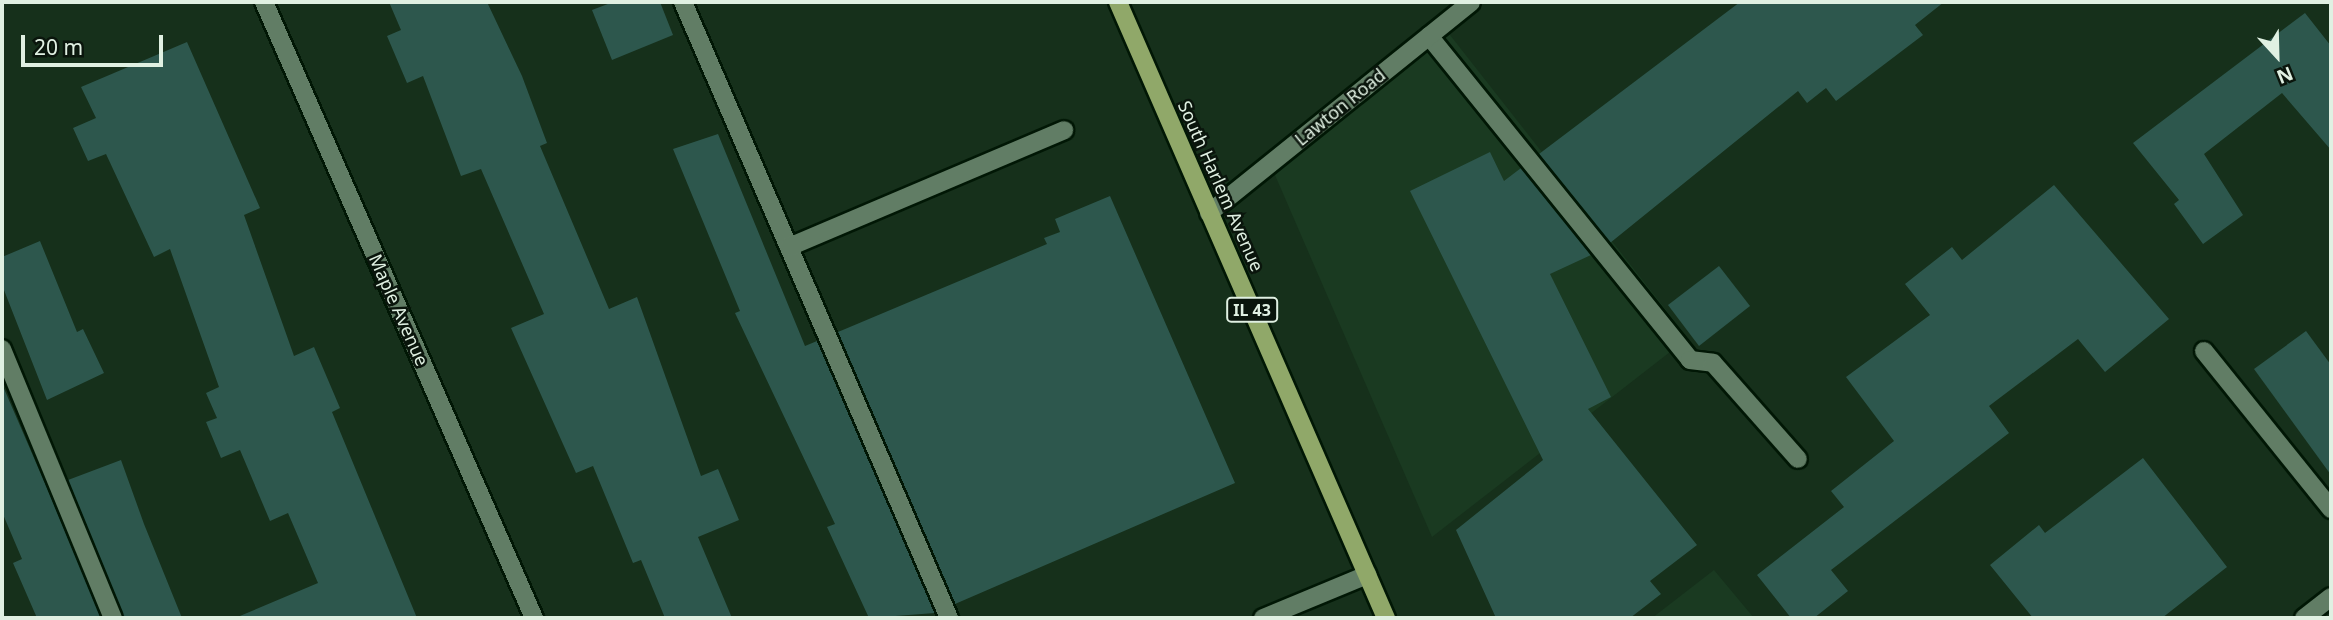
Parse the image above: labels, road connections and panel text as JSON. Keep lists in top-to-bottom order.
{
  "streets": {
    "main road": ["South Harlem Avenue", "IL 43"],
    "street": ["Lawton Road", "Maple Avenue"]
  },
  "crossings": [
    ["Lawton Road", "South Harlem Avenue"]
  ],
  "scale_bar": "20 m",
  "north": "bottom"
}
